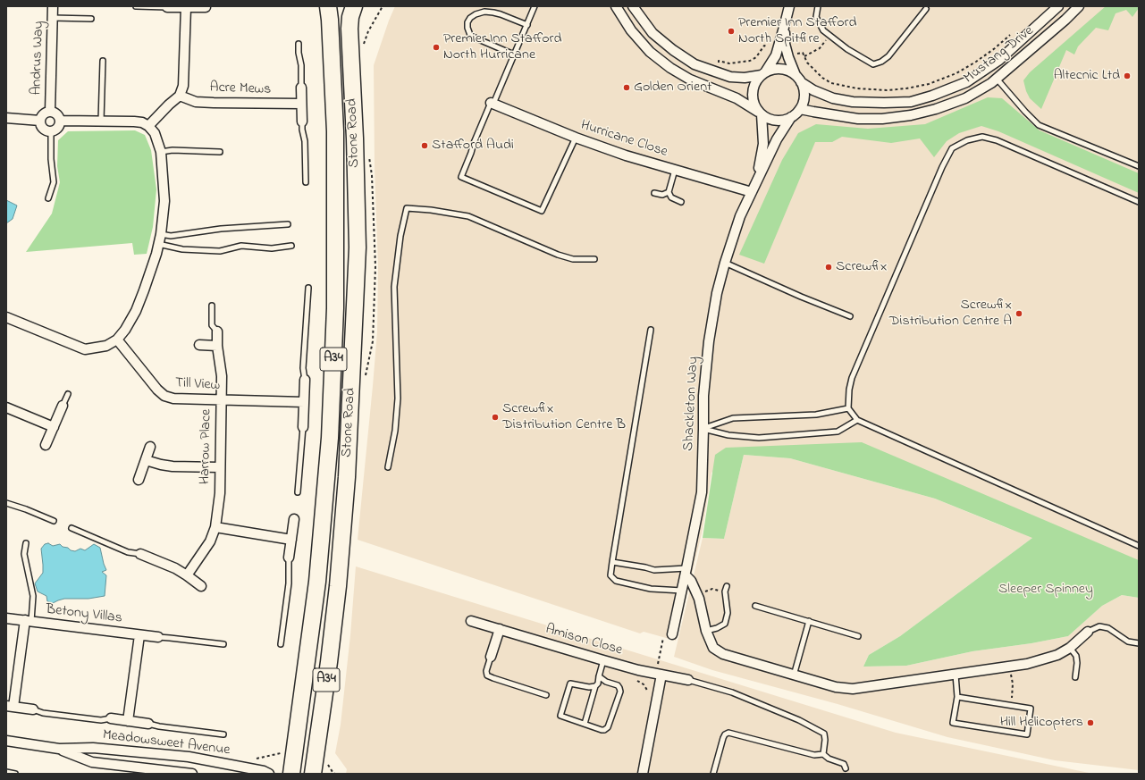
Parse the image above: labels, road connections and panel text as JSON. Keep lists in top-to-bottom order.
{
  "streets": {
    "highway": ["Stone Road", "A34"],
    "street": [
      "Mustang Drive",
      "Andrus Way",
      "Acre Mews",
      "Hurricane Close",
      "Till View",
      "Shackleton Way",
      "Harrow Place",
      "Betony Villas",
      "Amison Close",
      "Meadowsweet Avenue"
    ]
  },
  "crossings": [
    ["Mustang Drive", "Shackleton Way"],
    ["Hurricane Close", "Shackleton Way"],
    ["Till View", "Harrow Place"]
  ],
  "parks": ["Sleeper Spinney"],
  "places": [
    "Premier Inn Stafford North Spitfire",
    "Premier Inn Stafford North Hurricane",
    "Altecnic Ltd",
    "Golden Orient",
    "Stafford Audi",
    "Screwfix",
    "Screwfix Distribution Centre A",
    "Screwfix Distribution Centre B",
    "Hill Helicopters"
  ]
}
